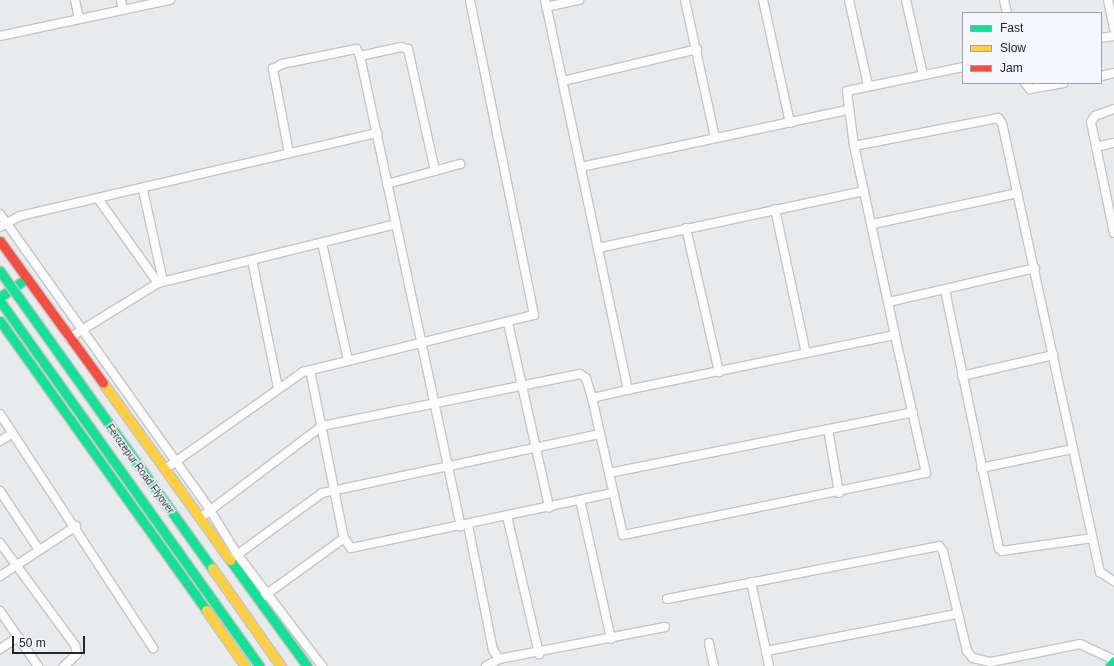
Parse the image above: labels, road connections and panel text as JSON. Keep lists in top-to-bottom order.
{
  "streets": {
    "main road": ["Ferozepur Road Flyover"]
  },
  "legend": ["Fast", "Slow", "Jam"],
  "scale_bar": "50 m"
}
